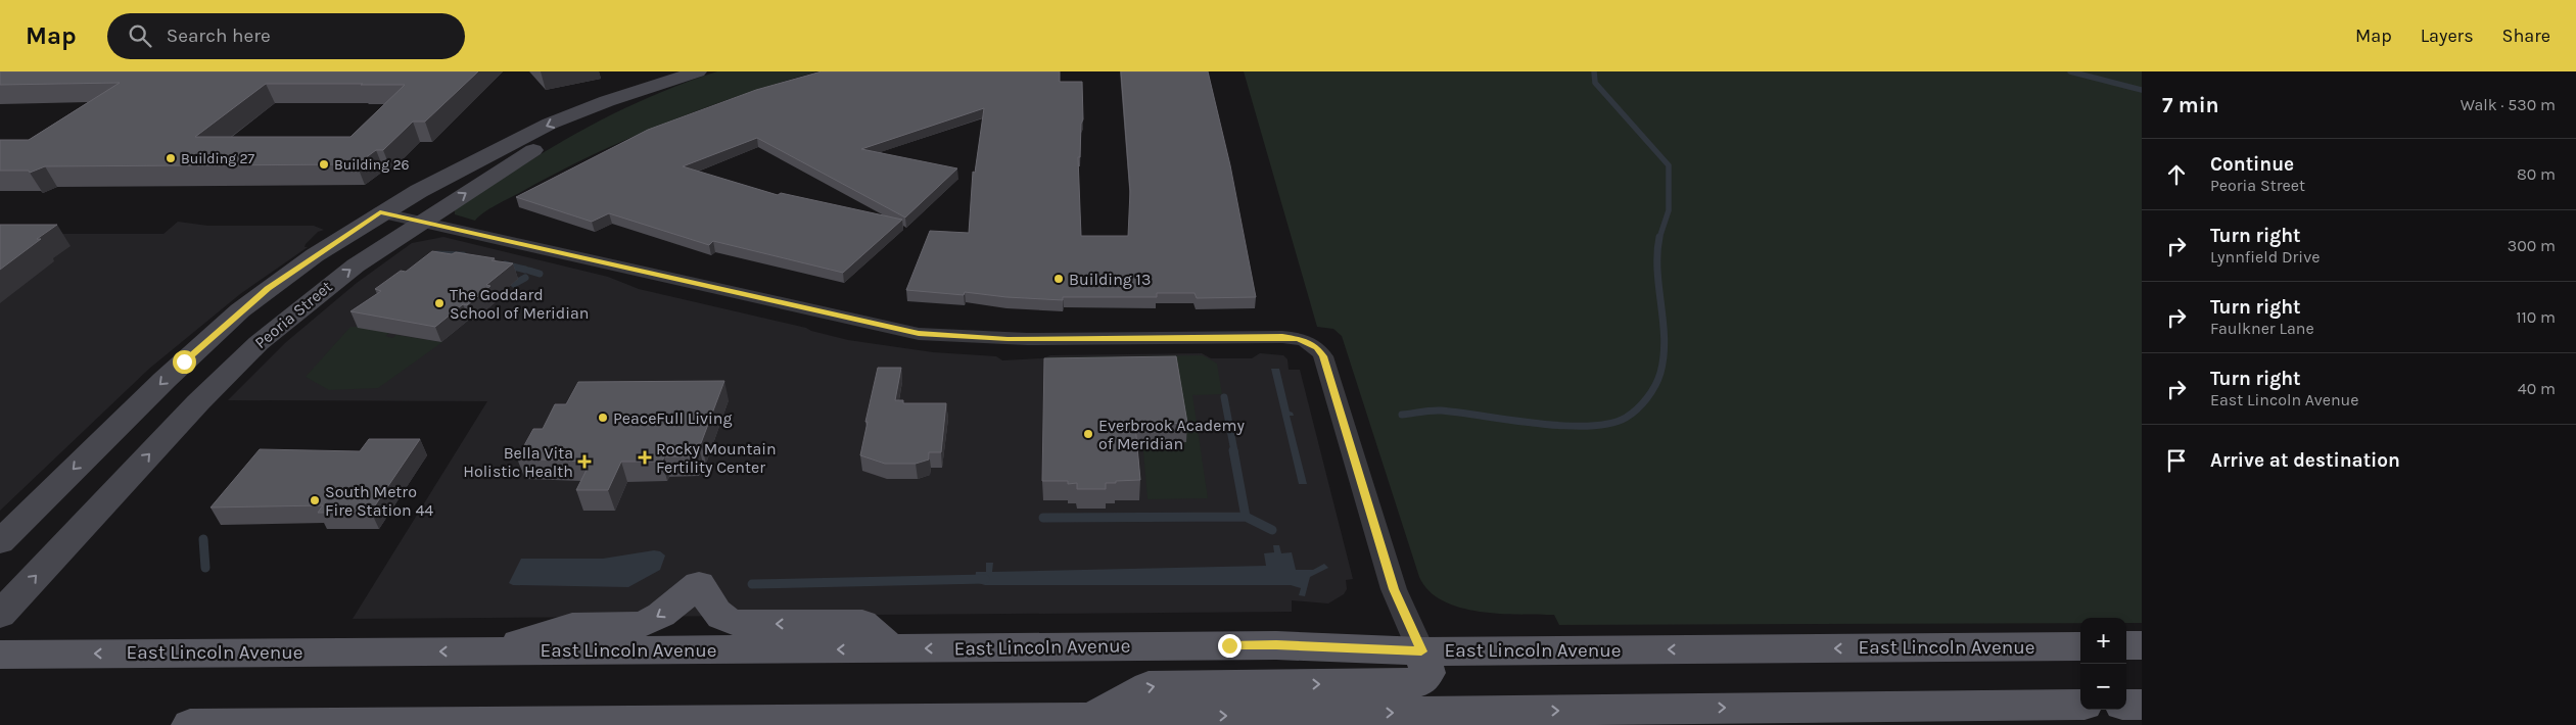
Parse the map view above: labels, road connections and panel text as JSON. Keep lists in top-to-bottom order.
{
  "streets": {
    "main road": ["Peoria Street", "East Lincoln Avenue"]
  },
  "places": {
    "other": [
      "Building 27",
      "Building 26",
      "Building 13",
      "The Goddard School of Meridian",
      "PeaceFull Living",
      "Everbrook Academy of Meridian",
      "South Metro Fire Station 44"
    ],
    "health": ["Rocky Mountain Fertility Center", "Bella Vita Holistic Health"]
  },
  "page": {
    "header": "Map",
    "search": "Search here",
    "nav": ["Map", "Layers", "Share"],
    "heading": ["7 min", "Walk · 530 m"],
    "list": [
      ["Continue", "Peoria Street", "80 m"],
      ["Turn right", "Lynnfield Drive", "300 m"],
      ["Turn right", "Faulkner Lane", "110 m"],
      ["Turn right", "East Lincoln Avenue", "40 m"],
      "Arrive at destination"
    ],
    "map_buttons": ["+", "−"]
  }
}
